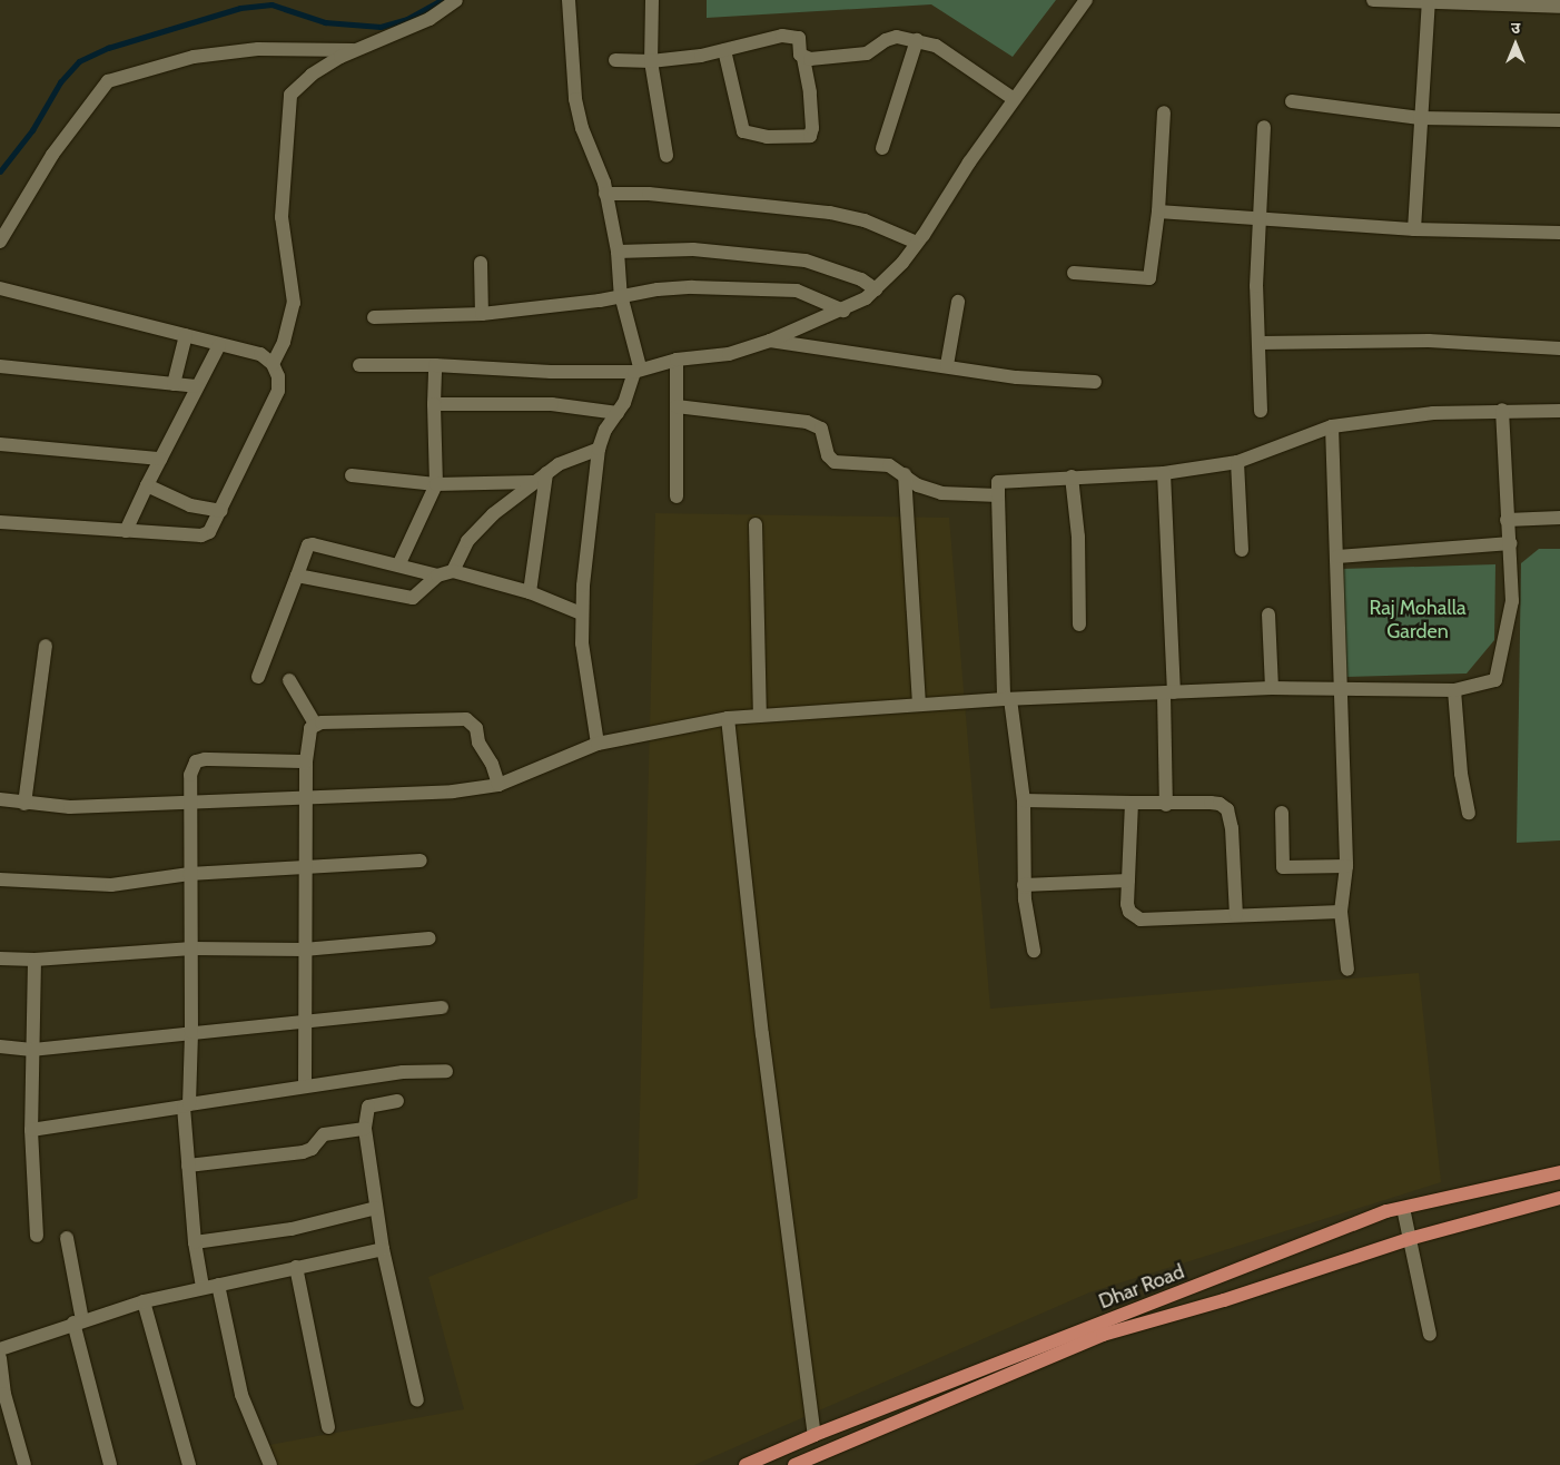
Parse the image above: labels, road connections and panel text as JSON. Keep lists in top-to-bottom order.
{
  "streets": {
    "main road": ["Dhar Road"]
  },
  "parks": ["Raj Mohalla Garden"],
  "north": "top"
}
